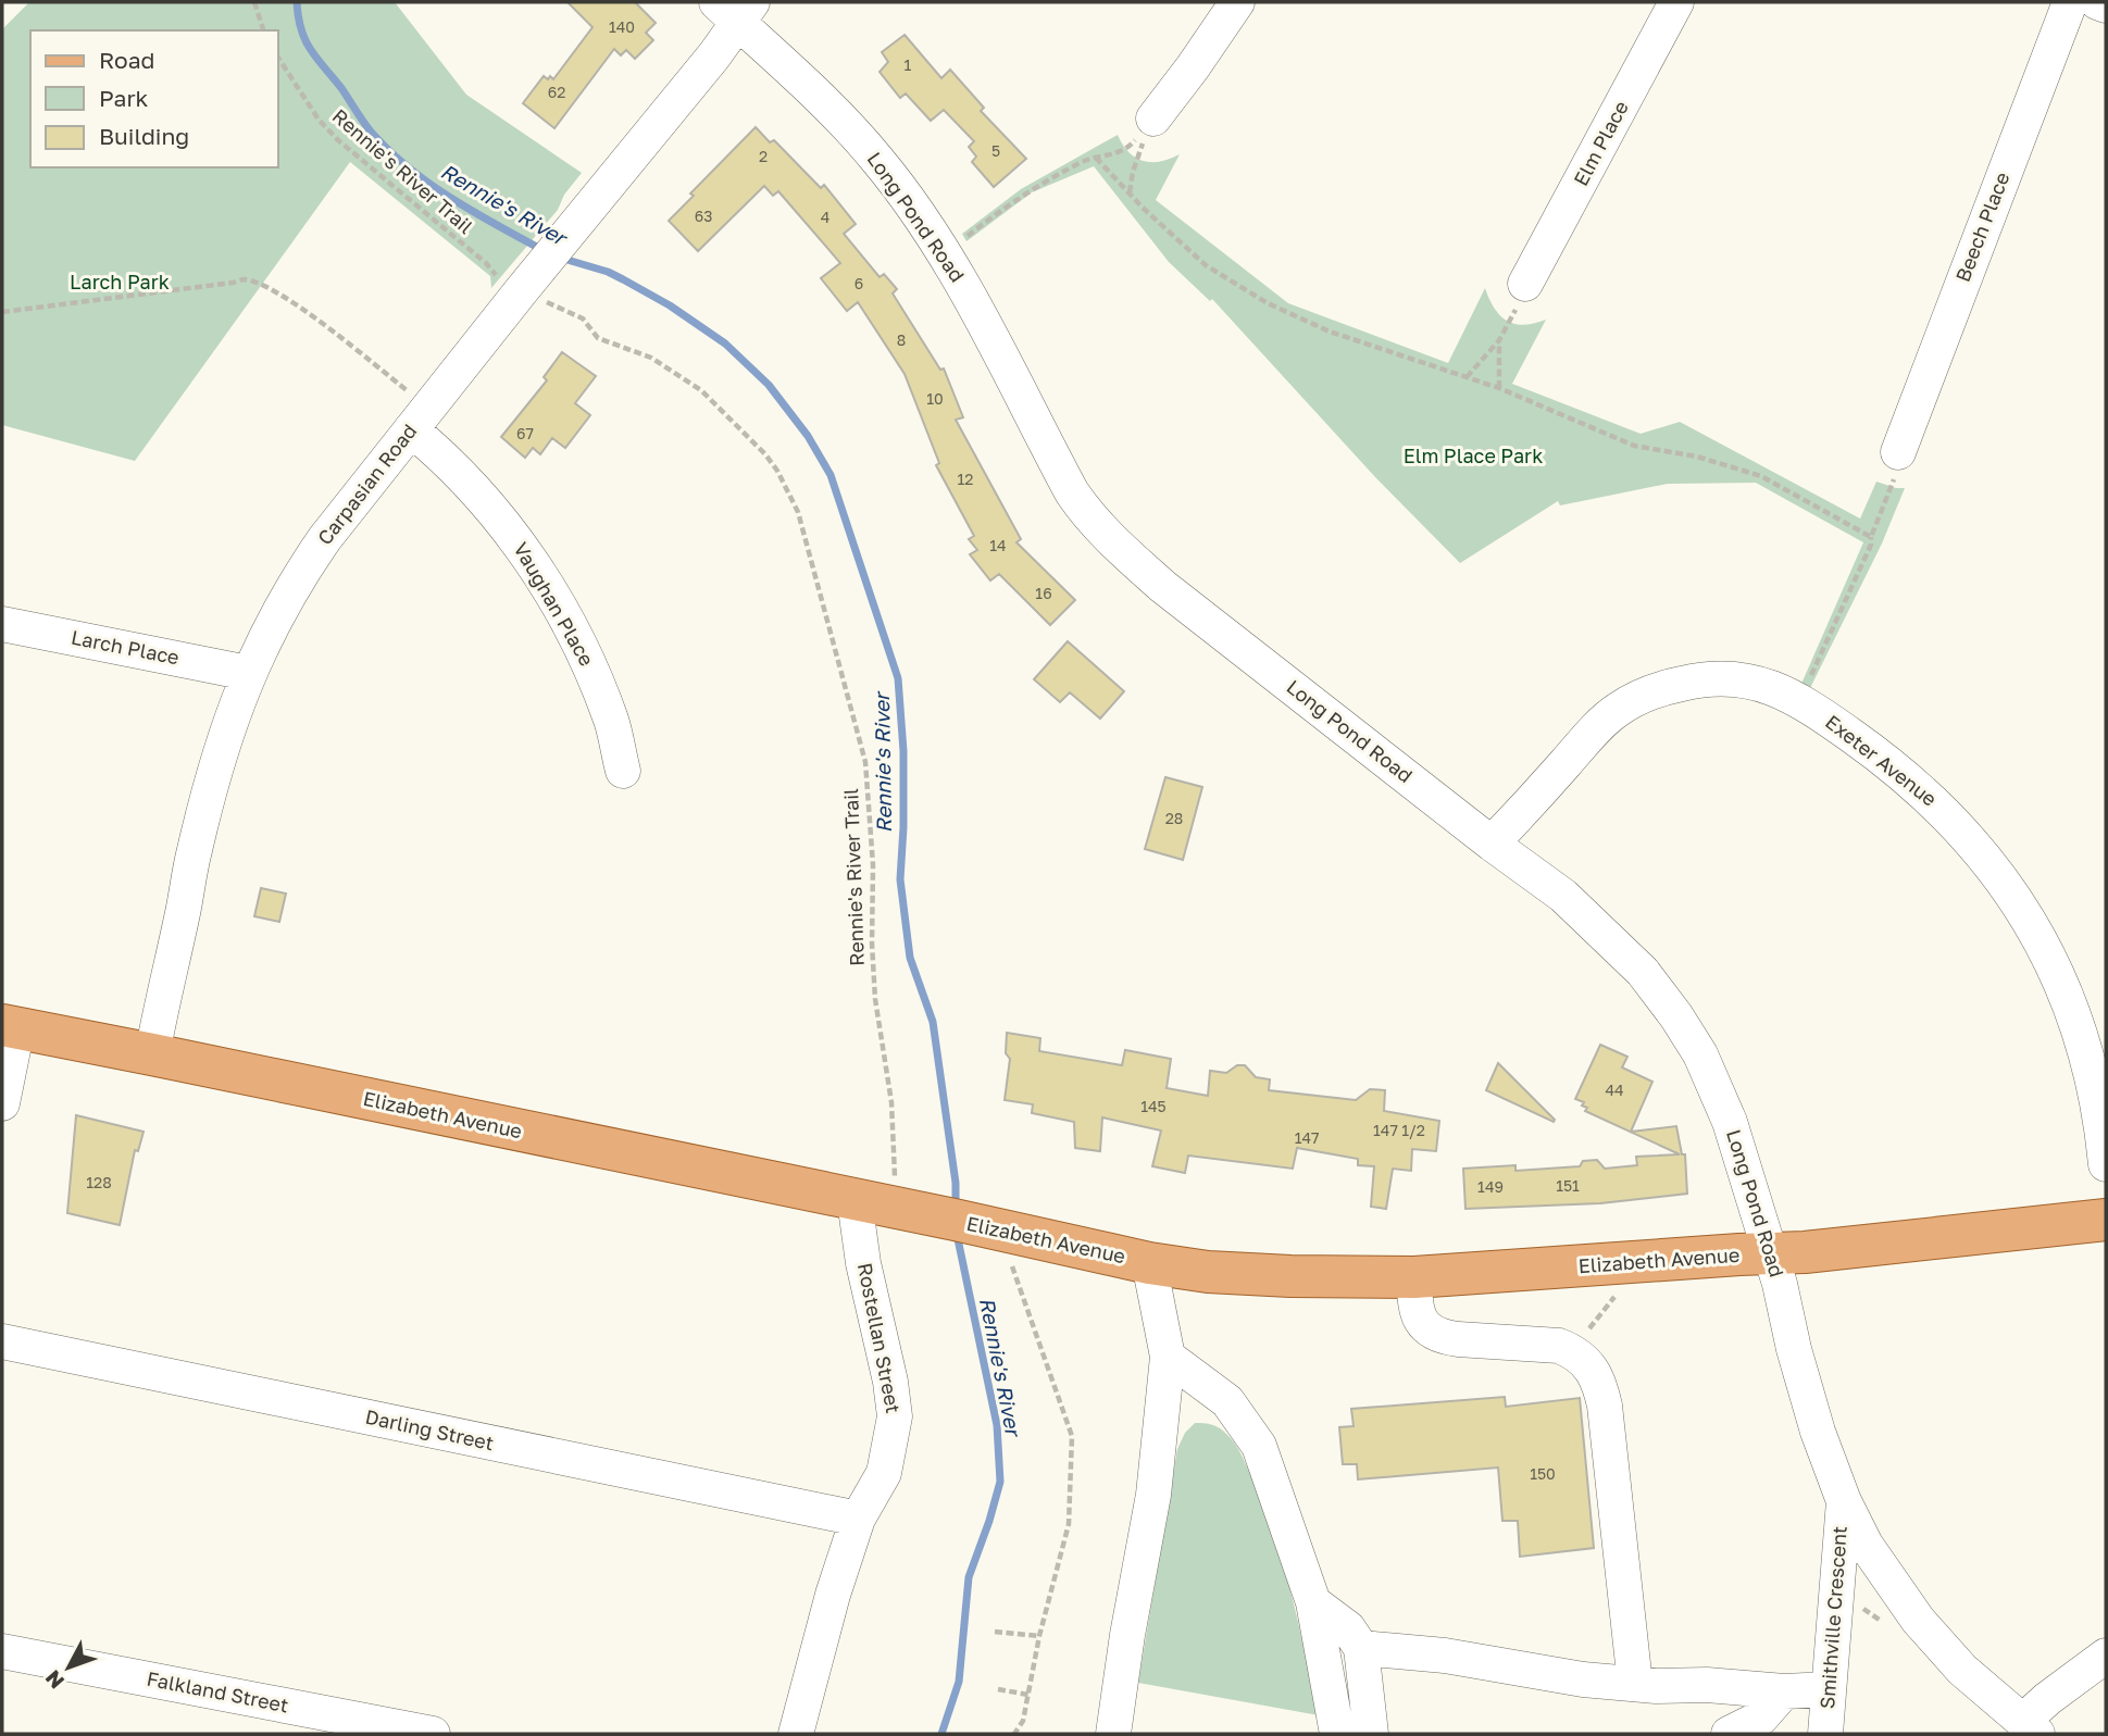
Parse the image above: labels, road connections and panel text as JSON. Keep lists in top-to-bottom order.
{
  "streets": {
    "main road": ["Elizabeth Avenue"],
    "street": [
      "Elm Place",
      "Long Pond Road",
      "Beech Place",
      "Carpasian Road",
      "Vaughan Place",
      "Larch Place",
      "Exeter Avenue",
      "Rostellan Street",
      "Darling Street",
      "Smithville Crescent",
      "Falkland Street"
    ],
    "path": ["Rennie's River Trail"]
  },
  "crossings": [
    ["Rennie's River Trail", "Carpasian Road"],
    ["Rennie's River Trail", "Elizabeth Avenue"],
    ["Long Pond Road", "Carpasian Road"],
    ["Long Pond Road", "Exeter Avenue"],
    ["Long Pond Road", "Elizabeth Avenue"],
    ["Long Pond Road", "Smithville Crescent"],
    ["Carpasian Road", "Vaughan Place"],
    ["Carpasian Road", "Larch Place"],
    ["Carpasian Road", "Elizabeth Avenue"],
    ["Elizabeth Avenue", "Rostellan Street"],
    ["Rostellan Street", "Darling Street"]
  ],
  "water": ["Rennie's River"],
  "parks": ["Larch Park", "Elm Place Park"],
  "house_numbers": [
    "140",
    "1",
    "62",
    "5",
    "2",
    "63",
    "4",
    "6",
    "8",
    "10",
    "67",
    "12",
    "14",
    "16",
    "28",
    "44",
    "145",
    "147 1/2",
    "147",
    "128",
    "151",
    "149",
    "150"
  ],
  "legend": ["Road", "Park", "Building"],
  "north": "bottom left"
}
